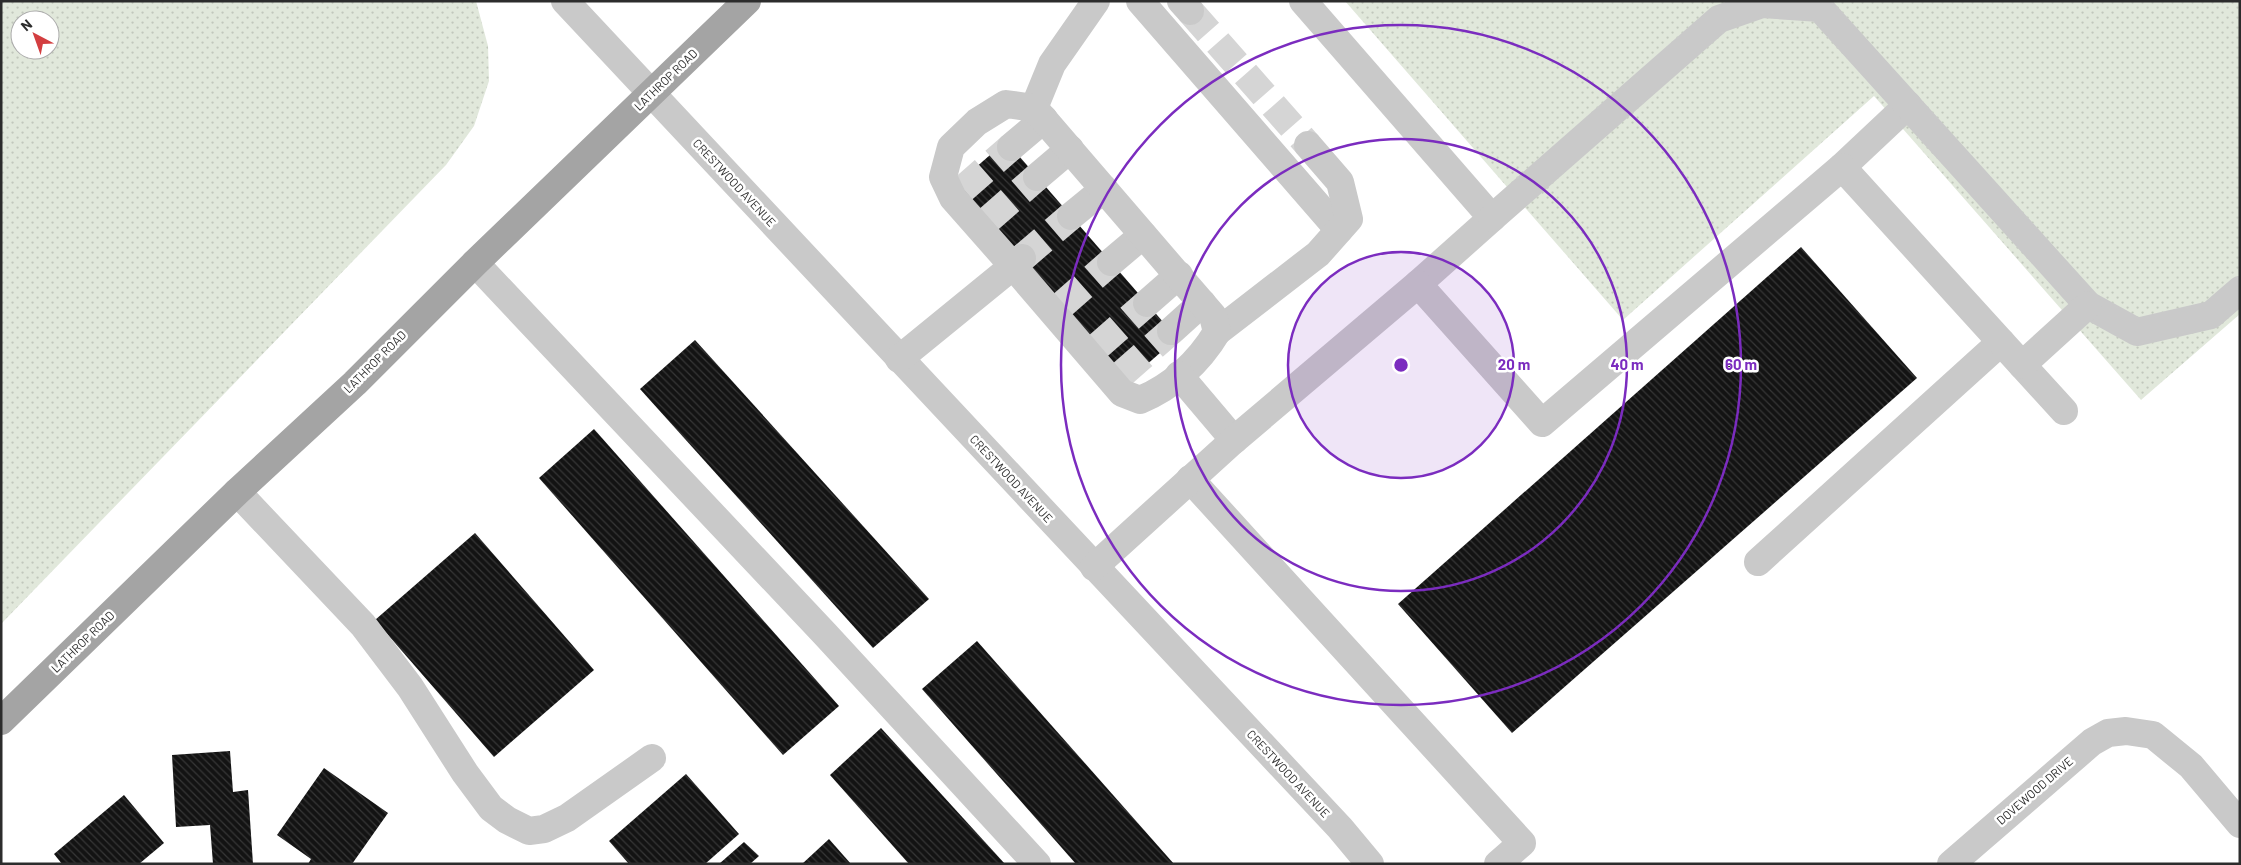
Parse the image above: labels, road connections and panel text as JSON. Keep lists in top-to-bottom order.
{
  "streets": {
    "main road": ["LATHROP ROAD"],
    "street": ["CRESTWOOD AVENUE", "DOVEWOOD DRIVE"]
  },
  "crossings": [
    ["LATHROP ROAD", "CRESTWOOD AVENUE"]
  ],
  "north": "top left",
  "rings": ["20 m", "40 m", "60 m"]
}
